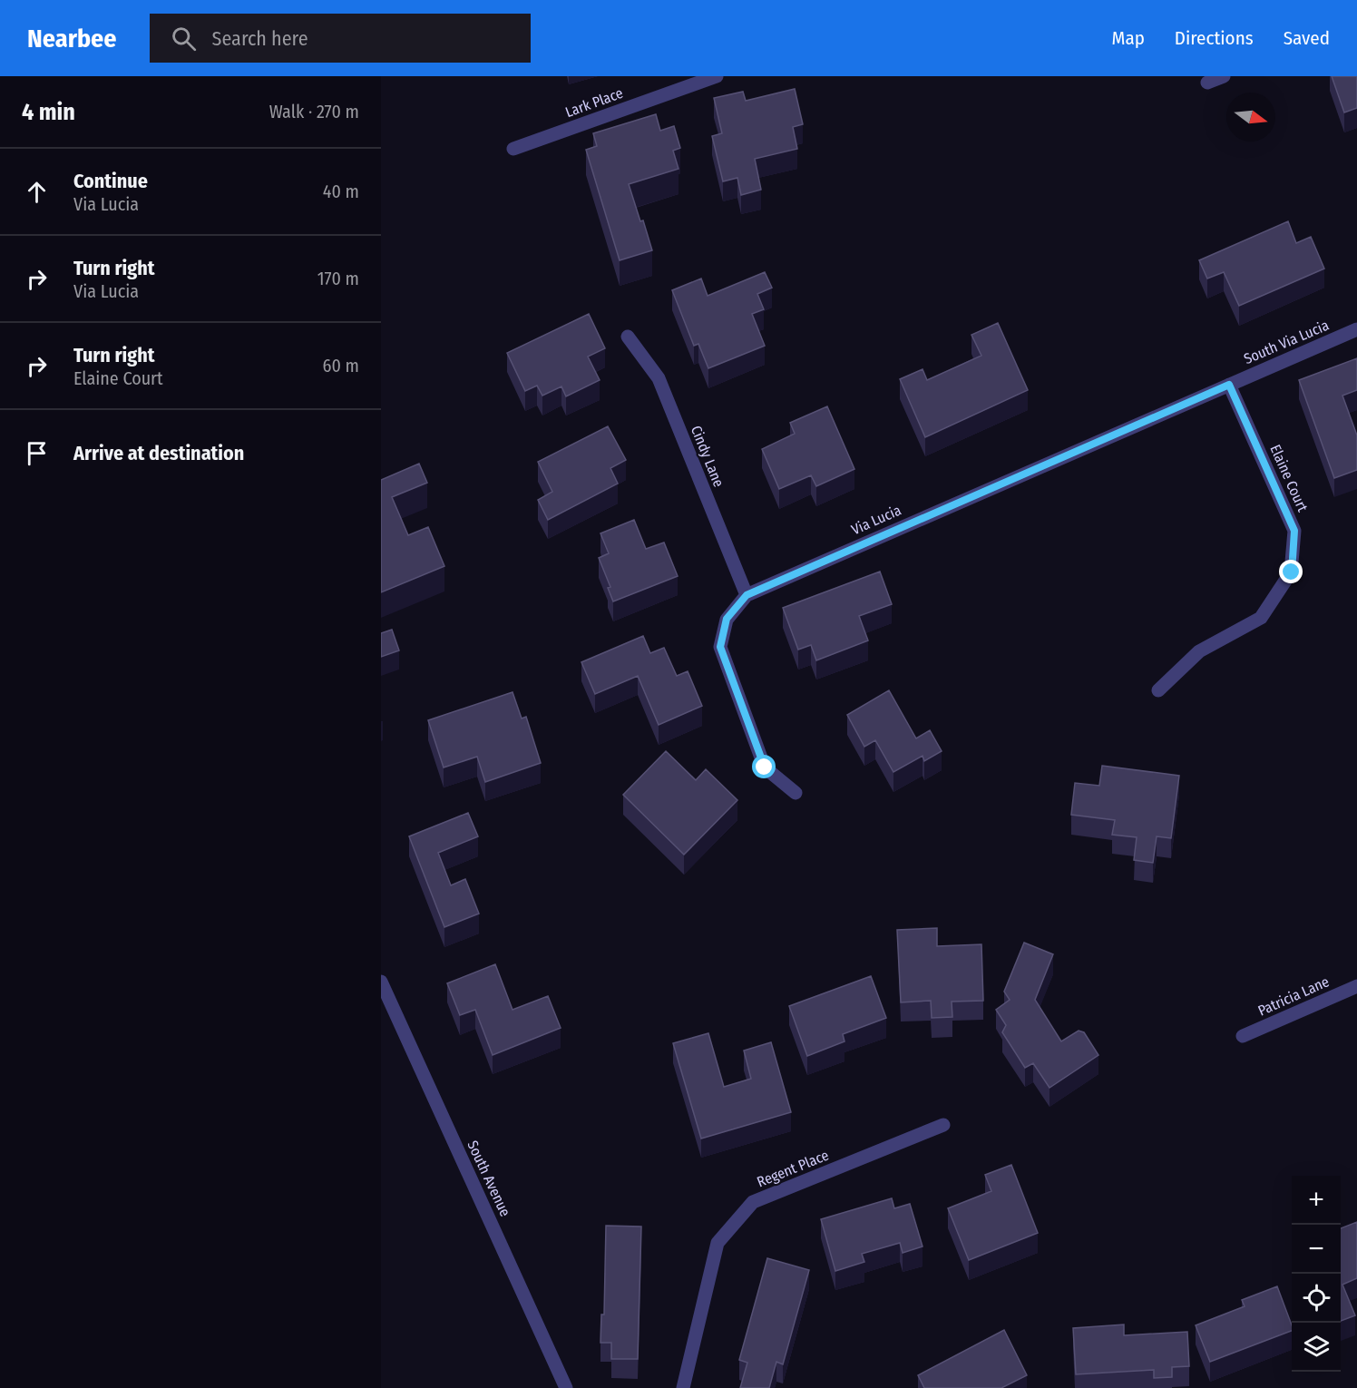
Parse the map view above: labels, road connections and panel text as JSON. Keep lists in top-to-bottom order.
{
  "streets": {
    "street": [
      "Lark Place",
      "South Via Lucia",
      "Cindy Lane",
      "Elaine Court",
      "Via Lucia",
      "Patricia Lane",
      "Regent Place",
      "South Avenue"
    ]
  },
  "crossings": [
    ["South Via Lucia", "Elaine Court"],
    ["South Via Lucia", "Via Lucia"],
    ["Cindy Lane", "Via Lucia"],
    ["Elaine Court", "Via Lucia"]
  ],
  "north": "right",
  "page": {
    "header": "Nearbee",
    "search": "Search here",
    "nav": ["Map", "Directions", "Saved"],
    "heading": ["4 min", "Walk · 270 m"],
    "list": [
      ["Continue", "Via Lucia", "40 m"],
      ["Turn right", "Via Lucia", "170 m"],
      ["Turn right", "Elaine Court", "60 m"],
      "Arrive at destination"
    ],
    "map_buttons": ["+", "−"]
  }
}
